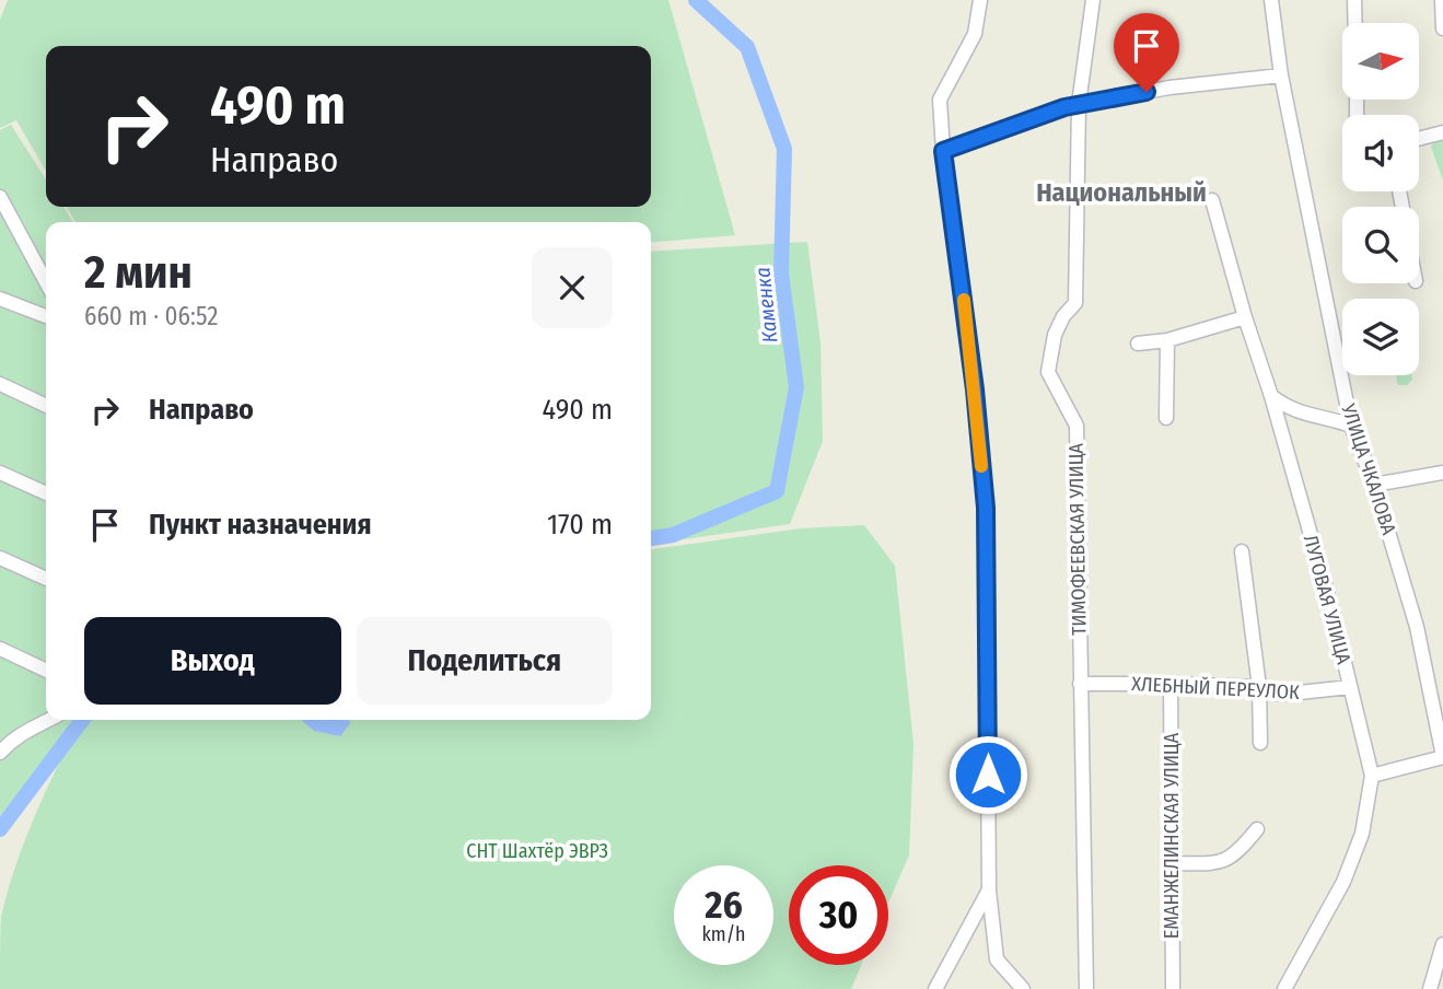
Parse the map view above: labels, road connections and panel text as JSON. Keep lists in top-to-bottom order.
{
  "streets": {
    "street": [
      "УЛИЦА ЧКАЛОВА",
      "ТИМОФЕЕВСКАЯ УЛИЦА",
      "ЛУГОВАЯ УЛИЦА",
      "ХЛЕБНЫЙ ПЕРЕУЛОК",
      "ЕМАНЖЕЛИНСКАЯ УЛИЦА"
    ]
  },
  "crossings": [
    ["ТИМОФЕЕВСКАЯ УЛИЦА", "ХЛЕБНЫЙ ПЕРЕУЛОК"],
    ["ЛУГОВАЯ УЛИЦА", "ХЛЕБНЫЙ ПЕРЕУЛОК"],
    ["ХЛЕБНЫЙ ПЕРЕУЛОК", "ЕМАНЖЕЛИНСКАЯ УЛИЦА"]
  ],
  "districts": ["Национальный"],
  "water": ["Каменка"],
  "parks": ["СНТ Шахтёр ЭВРЗ"],
  "north": "right",
  "page": {
    "turn": ["490 m", "Направо"],
    "heading": ["2 мин", "660 m · 06:52"],
    "list": [
      {
        "name": "Направо",
        "value": "490 m"
      },
      {
        "name": "Пункт назначения",
        "value": "170 m"
      }
    ],
    "buttons": ["Выход", "Поделиться"],
    "speed": "26 km/h",
    "limit": "30"
  }
}
